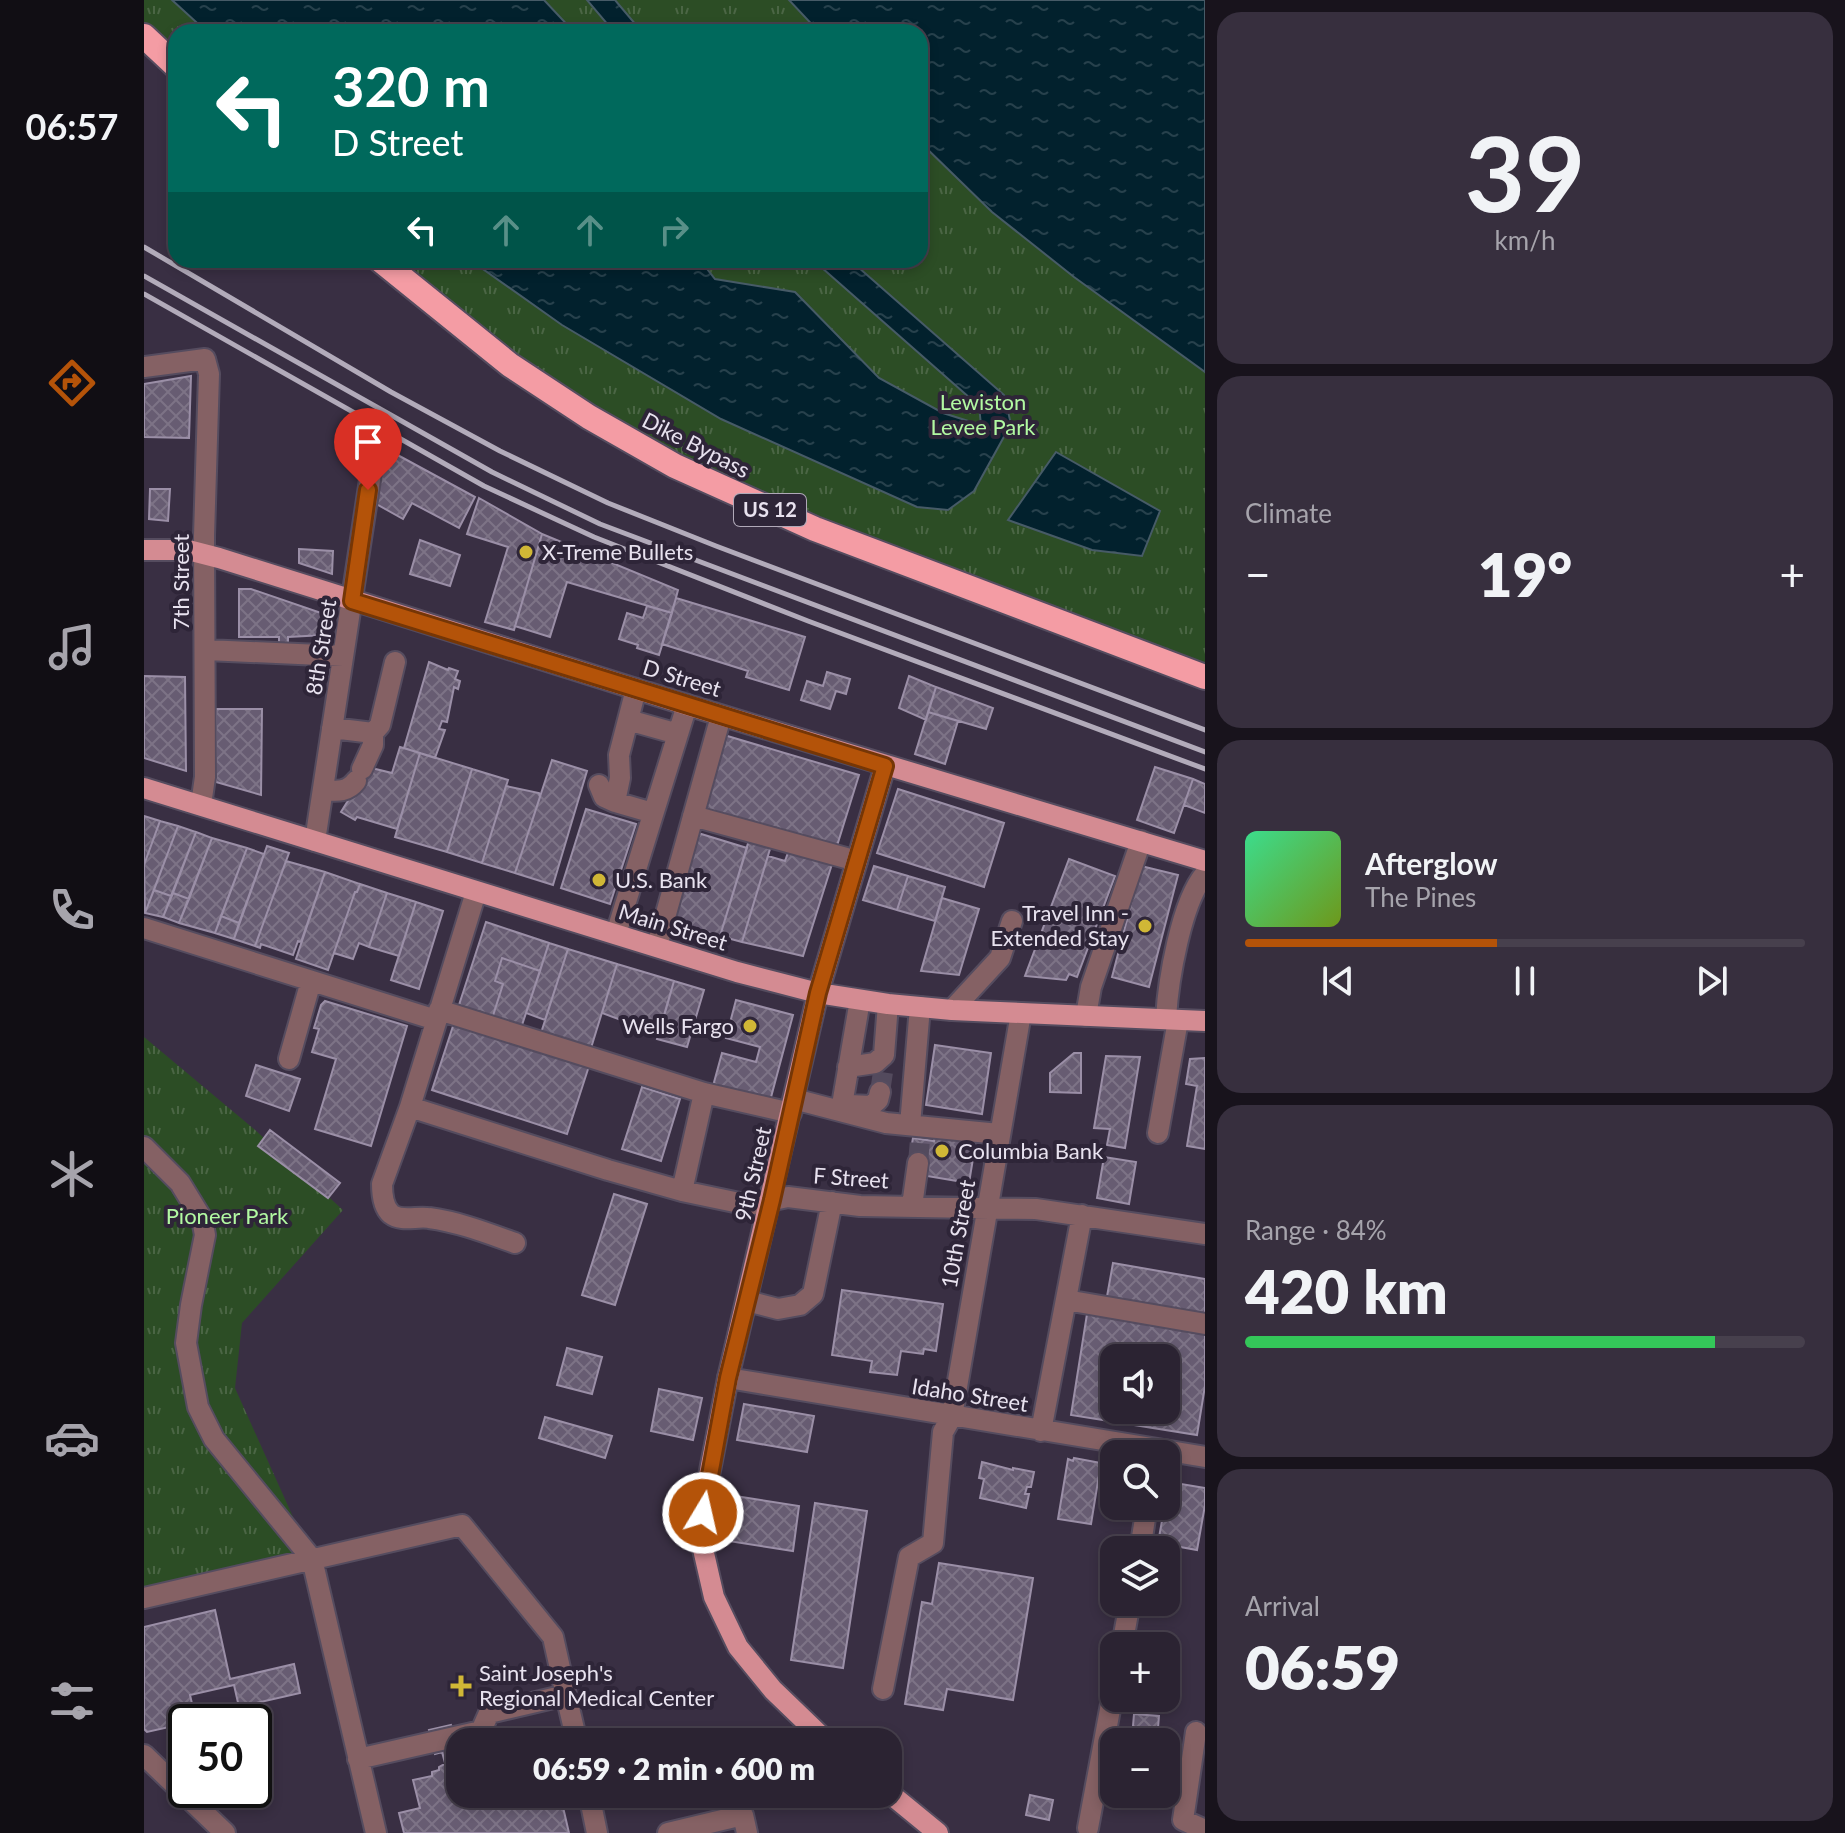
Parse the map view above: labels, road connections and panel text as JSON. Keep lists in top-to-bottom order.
{
  "streets": {
    "highway": ["Dike Bypass", "US 12"],
    "main road": ["D Street", "Main Street", "9th Street"],
    "street": [
      "7th Street",
      "8th Street",
      "F Street",
      "10th Street",
      "Idaho Street"
    ]
  },
  "crossings": [
    ["7th Street", "D Street"],
    ["7th Street", "Main Street"],
    ["8th Street", "D Street"],
    ["8th Street", "Main Street"],
    ["D Street", "9th Street"],
    ["Main Street", "9th Street"],
    ["Main Street", "10th Street"],
    ["9th Street", "F Street"],
    ["9th Street", "Idaho Street"],
    ["F Street", "10th Street"],
    ["10th Street", "Idaho Street"]
  ],
  "parks": ["Lewiston Levee Park", "Pioneer Park"],
  "places": {
    "other": [
      "X-Treme Bullets",
      "U.S. Bank",
      "Travel Inn - Extended Stay",
      "Wells Fargo",
      "Columbia Bank"
    ],
    "health": ["Saint Joseph's Regional Medical Center"]
  },
  "page": {
    "tabs": "06:57",
    "tile": [
      ["39", "km/h"],
      "Climate",
      ["Range · 84%", "420 km"],
      ["Arrival", "06:59"]
    ],
    "turn": ["320 m", "D Street"],
    "heat": ["−", "19°", "+"],
    "song": ["Afterglow", "The Pines"],
    "map_buttons": ["+", "−"],
    "limit": "50",
    "trip": "06:59 · 2 min · 600 m"
  }
}
